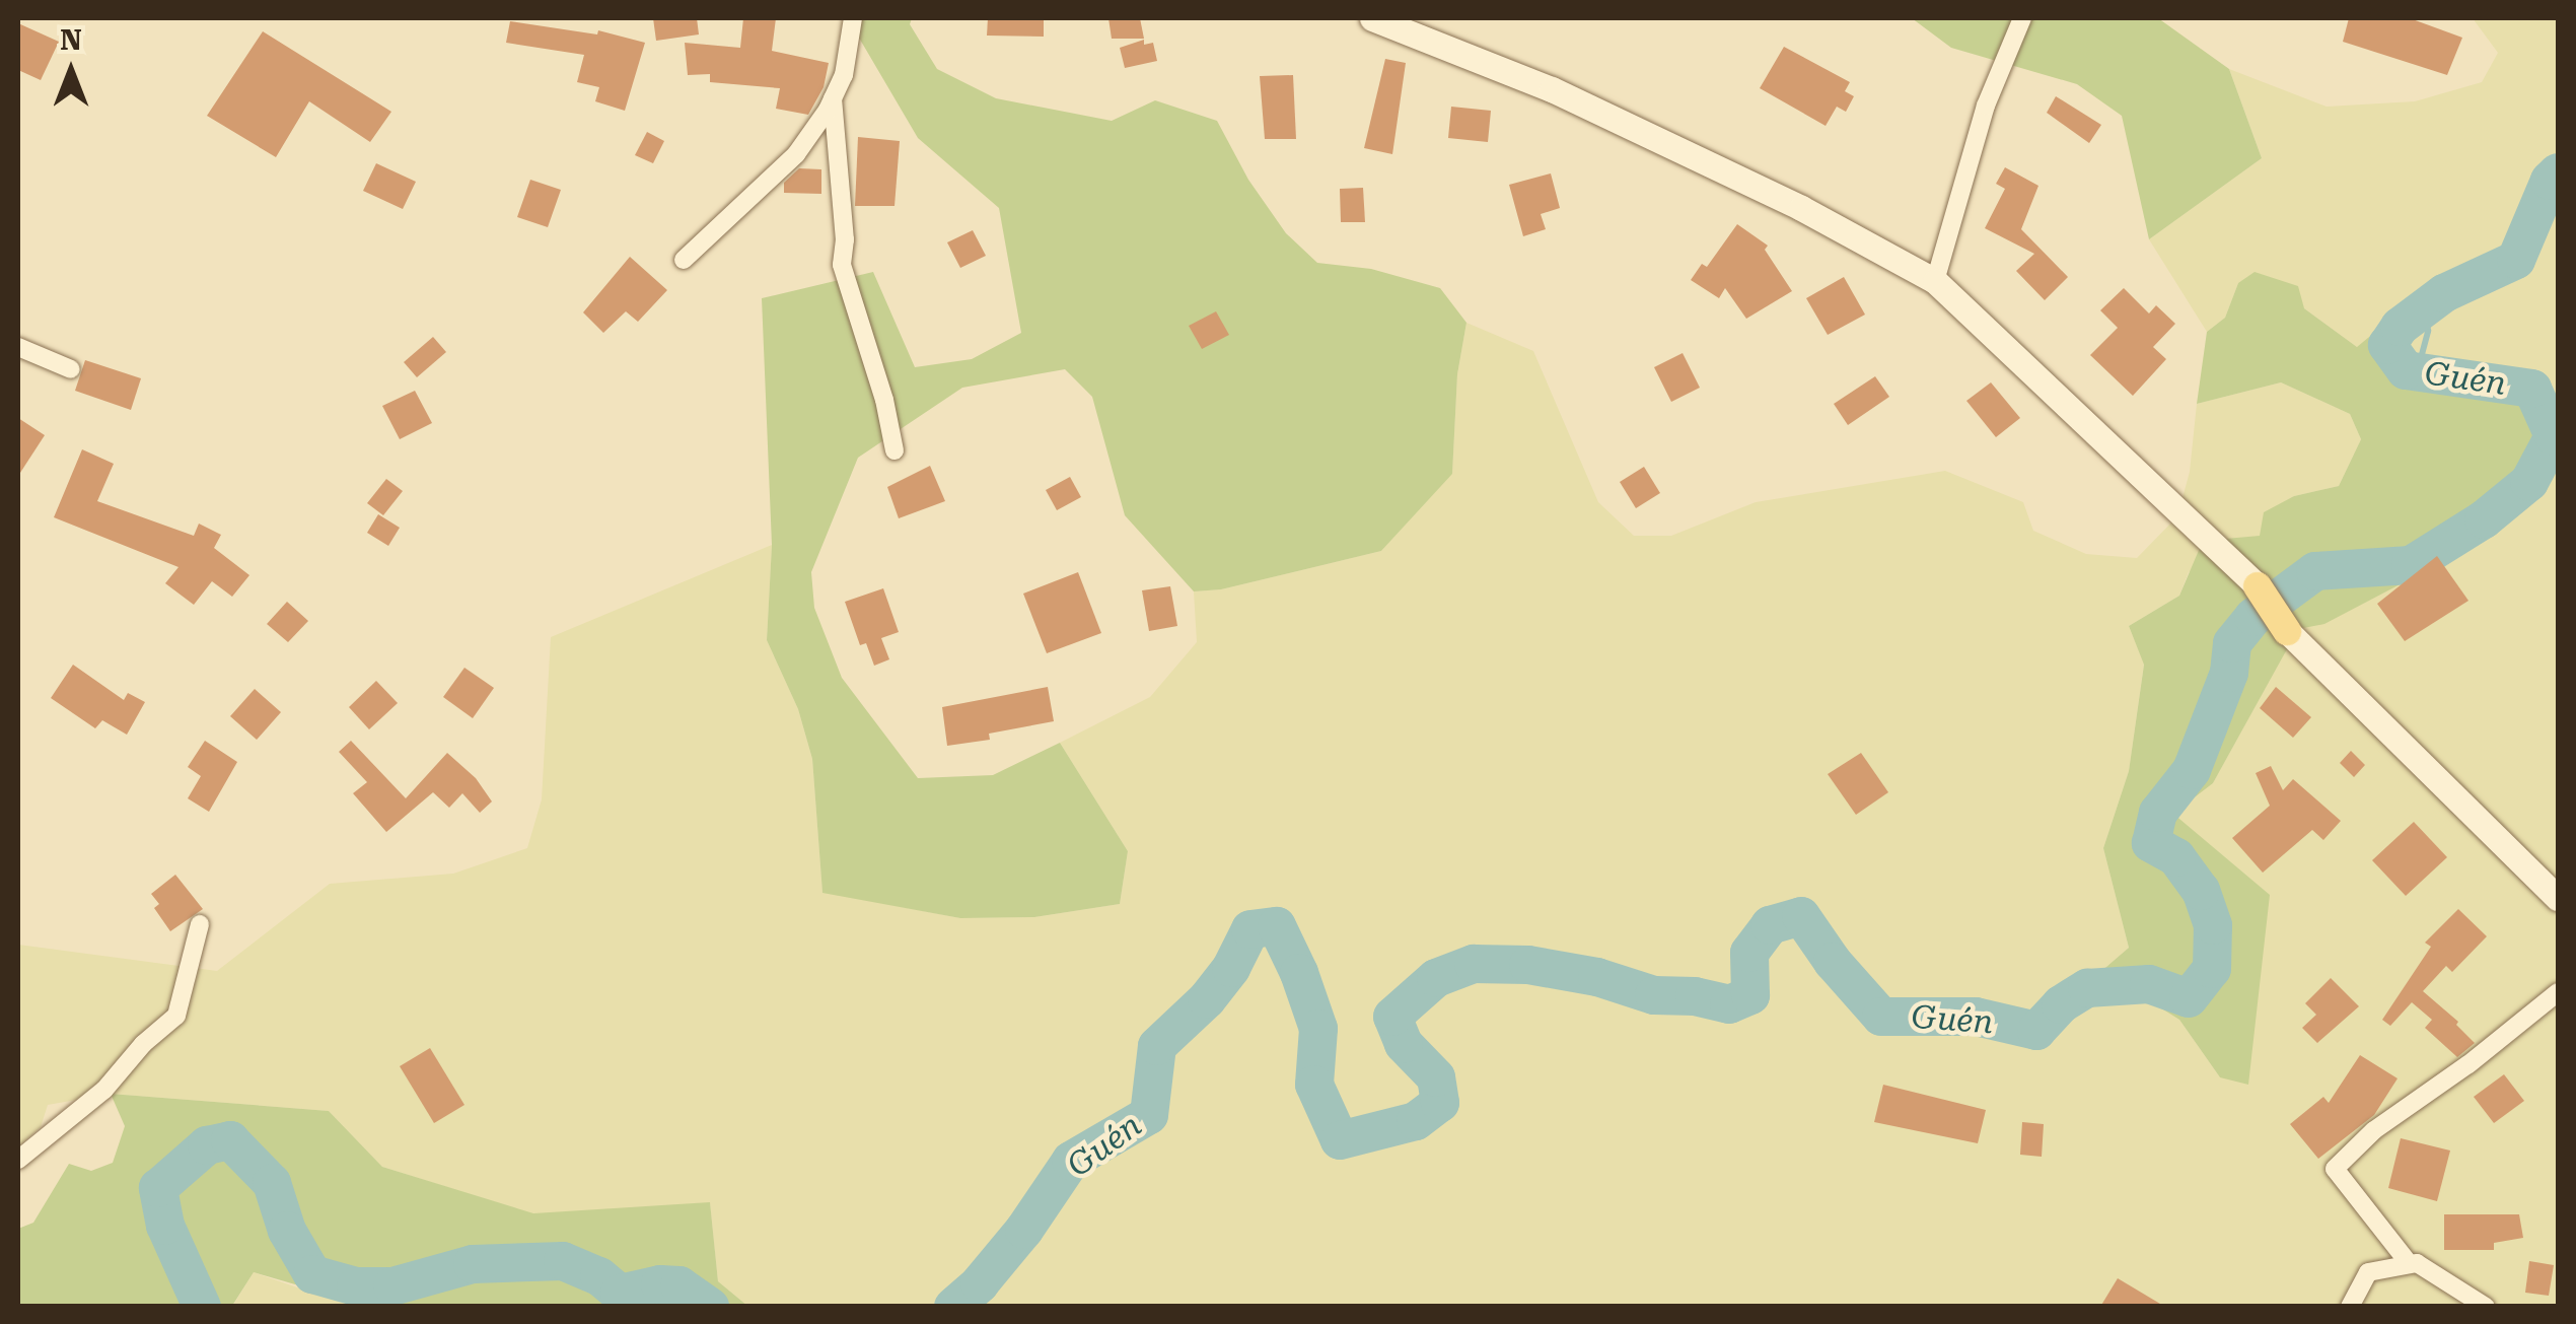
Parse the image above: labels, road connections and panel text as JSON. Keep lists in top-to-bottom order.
{
  "water": ["Guén"],
  "north": "top"
}
